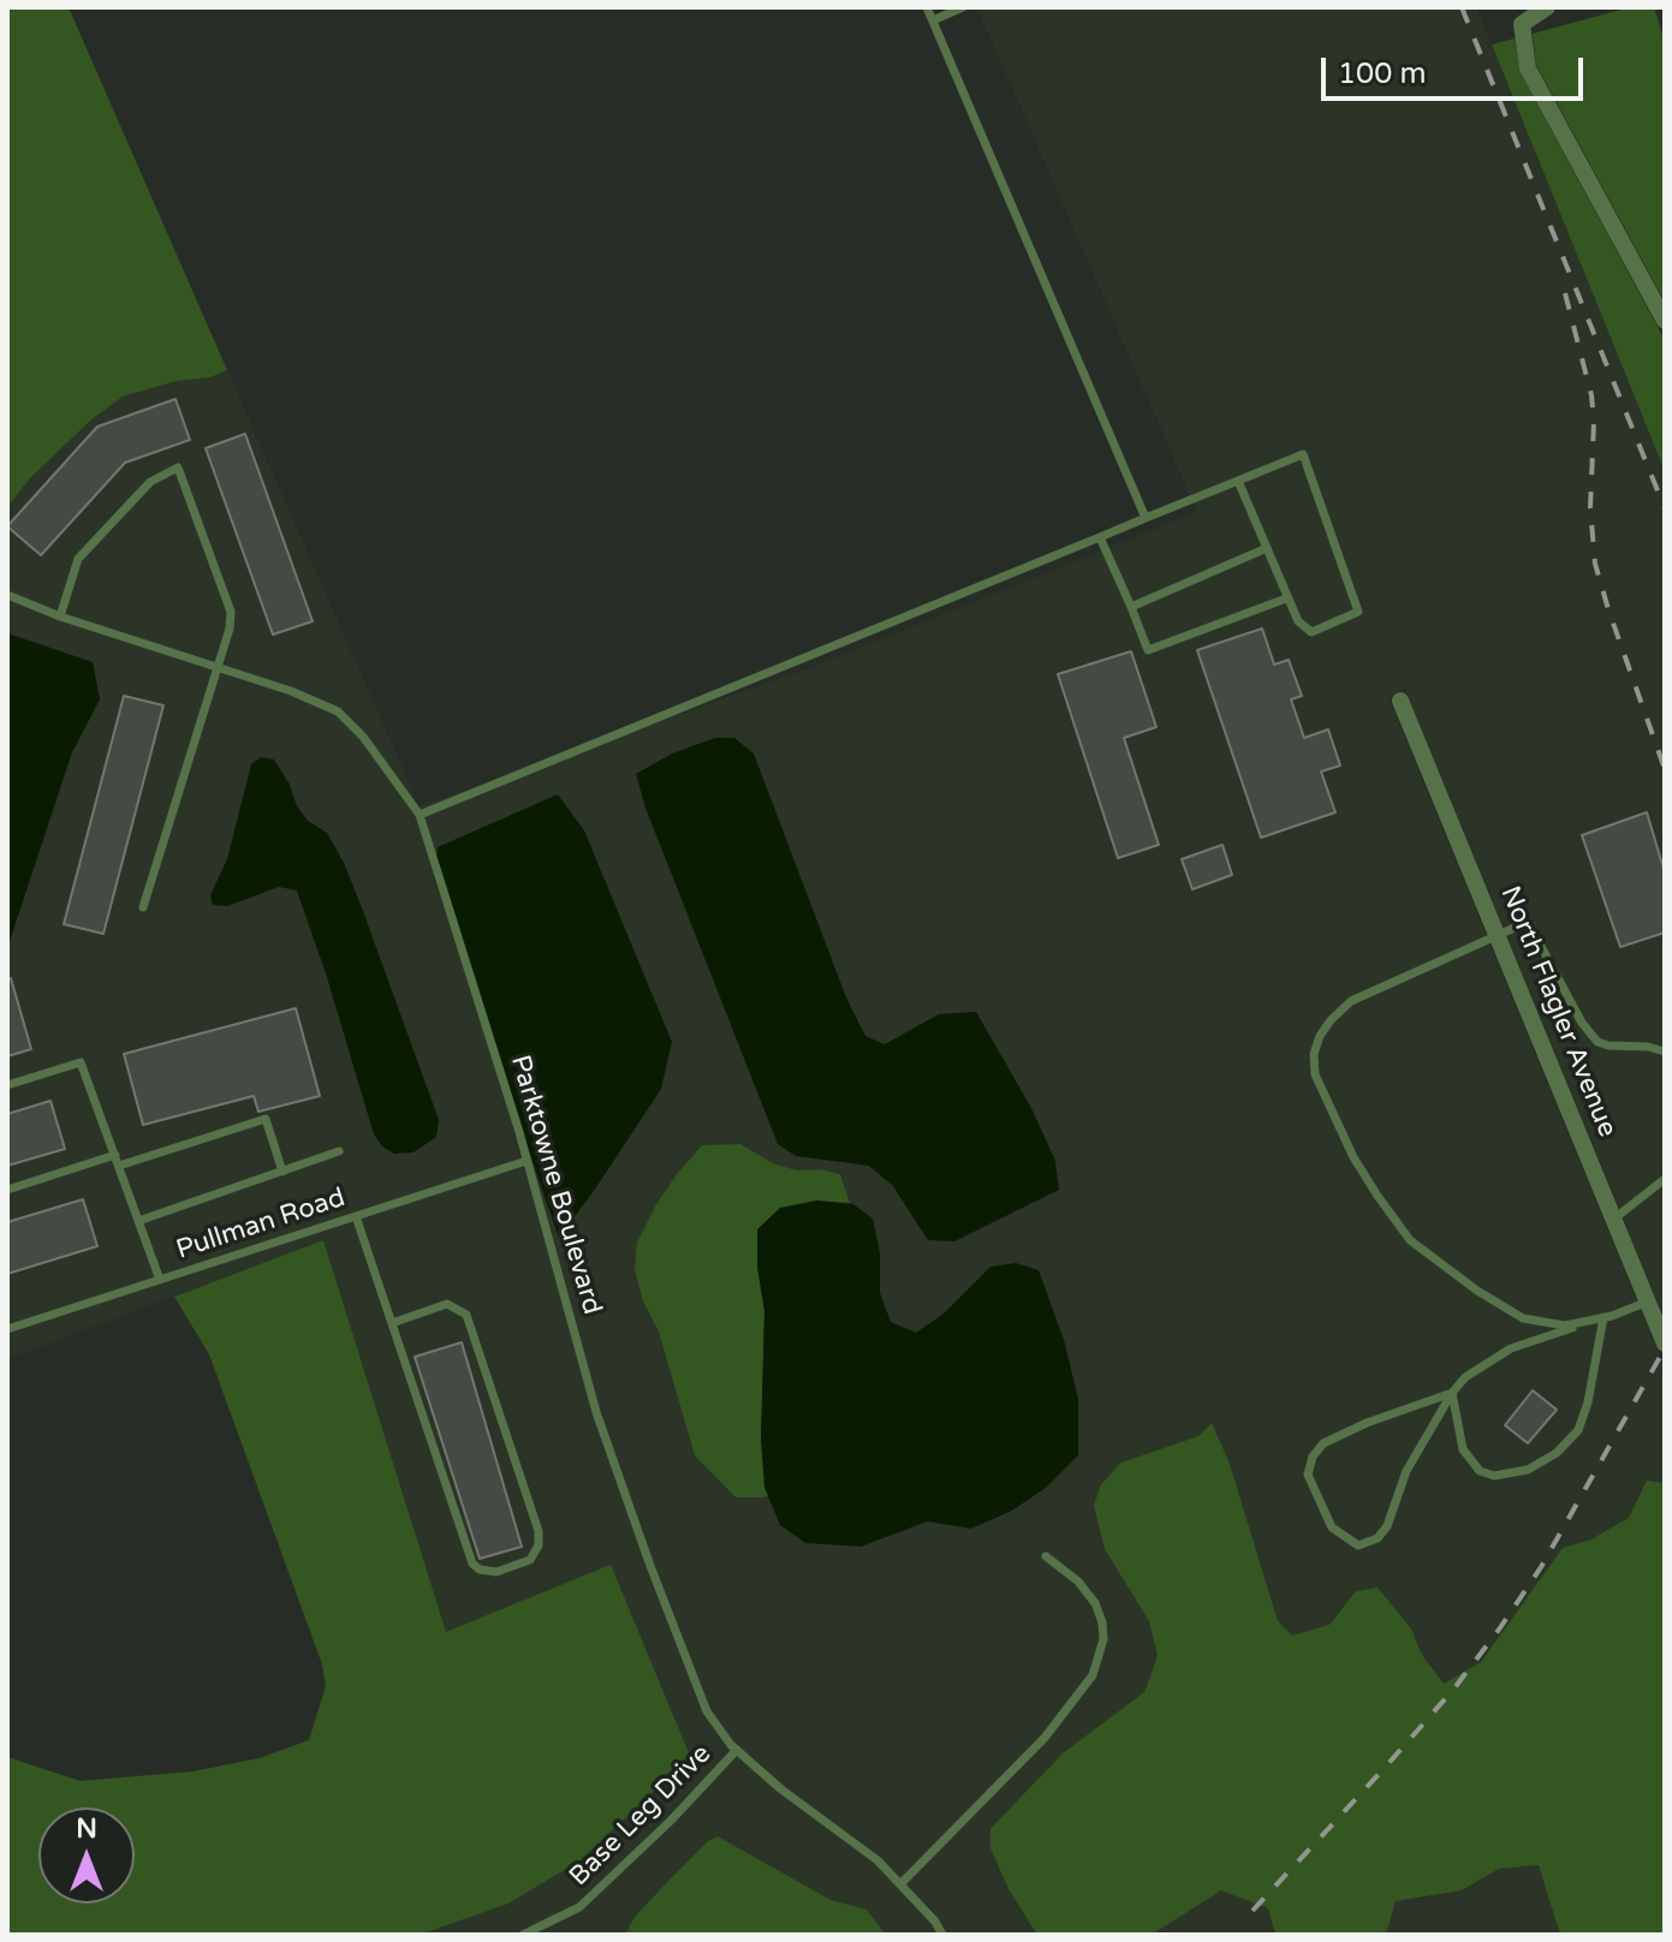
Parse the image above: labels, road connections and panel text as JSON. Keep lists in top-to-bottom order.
{
  "streets": {
    "street": ["North Flagler Avenue"],
    "lane": ["Parktowne Boulevard", "Pullman Road", "Base Leg Drive"]
  },
  "crossings": [
    ["Parktowne Boulevard", "Pullman Road"],
    ["Parktowne Boulevard", "Base Leg Drive"]
  ],
  "scale_bar": "100 m",
  "north": "top"
}
